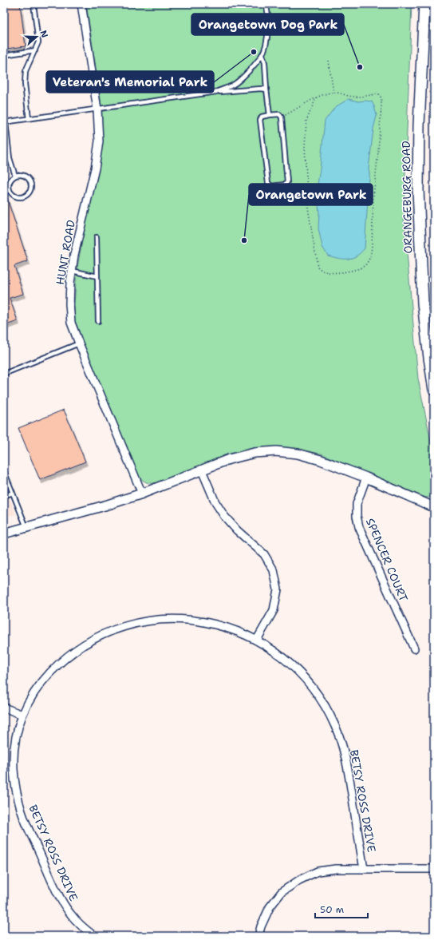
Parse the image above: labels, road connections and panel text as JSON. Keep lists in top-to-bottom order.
{
  "streets": {
    "main road": ["ORANGEBURG ROAD"],
    "street": ["HUNT ROAD", "SPENCER COURT", "BETSY ROSS DRIVE"]
  },
  "places": ["Veteran's Memorial Park", "Orangetown Dog Park", "Orangetown Park"],
  "scale_bar": "50 m",
  "north": "right"
}
